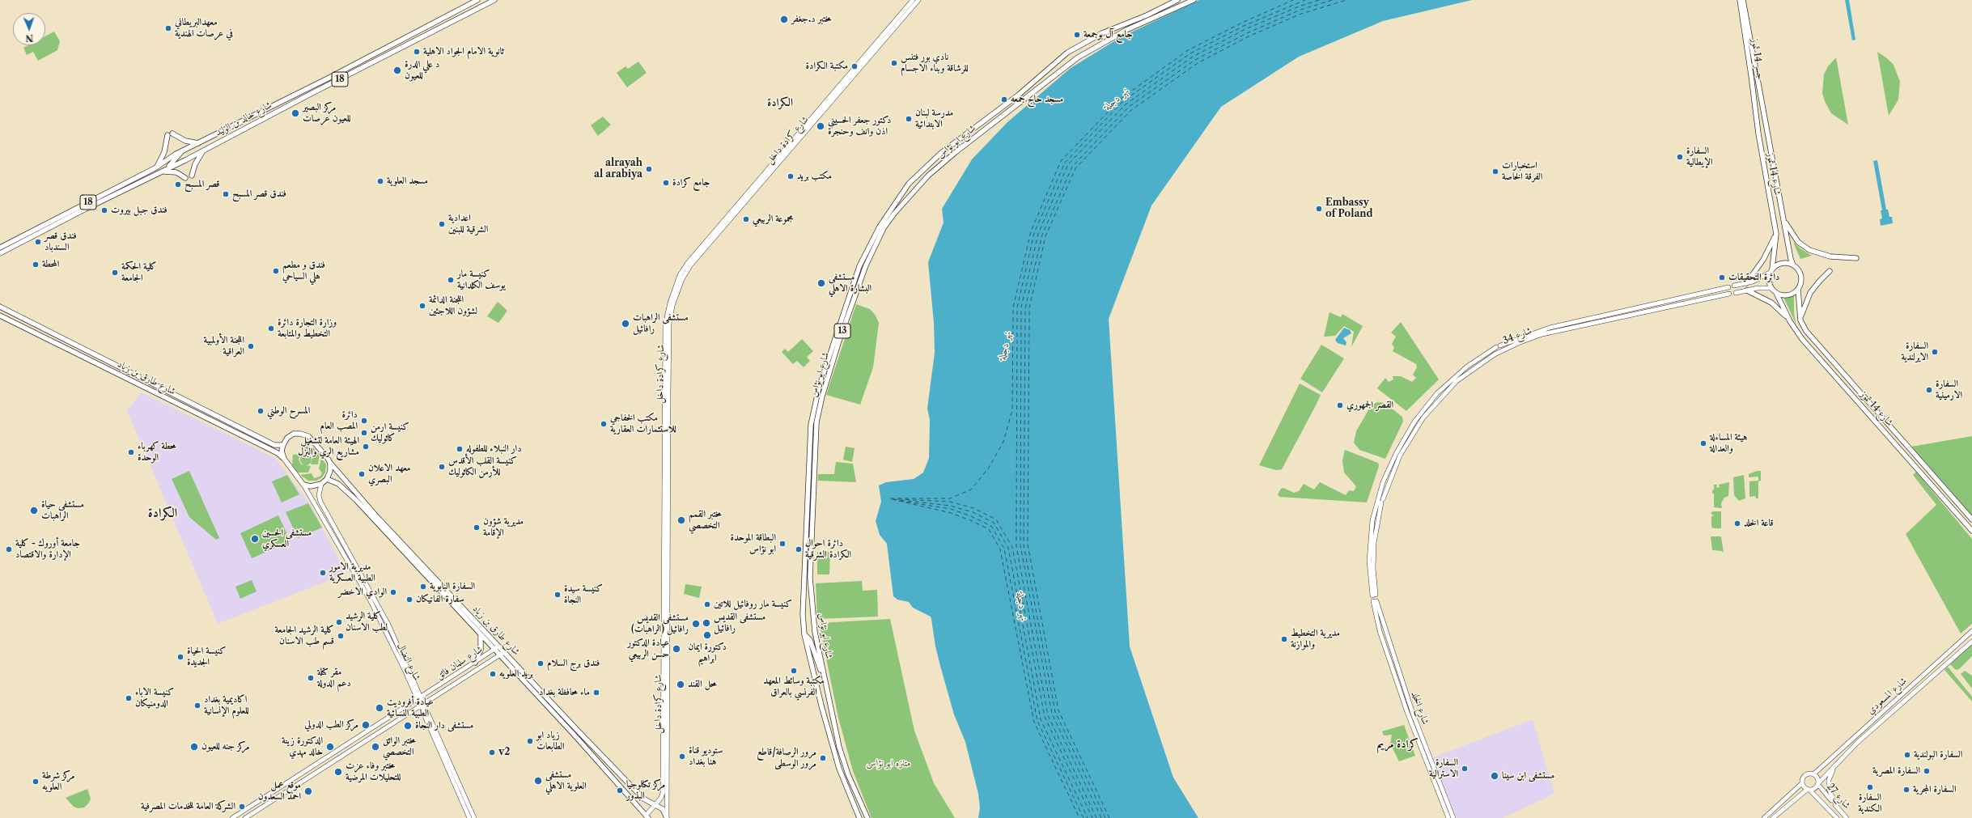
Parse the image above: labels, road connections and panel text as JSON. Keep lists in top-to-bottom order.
{
  "streets": {
    "main road": [
      "جسر 14 تموز",
      "18",
      "شارع خالد بن الوليد",
      "شارع كرادة داخل",
      "شارع ابو نؤاس",
      "شارع 14 تموز",
      "13",
      "شارع 34",
      "شارع طارق بن زياد",
      "شارع النضال",
      "شارع سلمان فائق",
      "شارع المسعودي",
      "شارع الخلد",
      "شارع 27"
    ]
  },
  "crossings": [
    ["جسر 14 تموز", "شارع 14 تموز"],
    ["شارع كرادة داخل", "شارع طارق بن زياد"],
    ["شارع طارق بن زياد", "شارع النضال"],
    ["شارع طارق بن زياد", "شارع سلمان فائق"],
    ["شارع النضال", "شارع سلمان فائق"],
    ["شارع المسعودي", "شارع 27"]
  ],
  "districts": ["الكرادة", "الكرادة", "كرادة مريم"],
  "water": ["نهر دجلة"],
  "parks": ["متنزه ابو نؤاس"],
  "places": [
    "مختبر د.جغفر",
    "معهدالبريطاني في عرصات الهندية",
    "جامع آل بوجمعة",
    "ثانوية الامام الجواد الاهلية",
    "نادي بور فتنس للرشاقة وبناء الاجسام",
    "مكتبة الكرادة",
    "د علي الدرة للعيون",
    "مسجد حاج جمعه",
    "مركز البصير للعيون عرصات",
    "مدرسة لبنان الابتدائية",
    "دكتور جعفر الحسيني اذن وانف وحنجرة",
    "السفارة الإيطالية",
    "alrayah al arabiya",
    "استخبارات الفرقة الخاصة",
    "مكتب بريد",
    "مسجد العلوية",
    "جامع كرادة",
    "قصر المسبح",
    "فندق قصر المسبح",
    "Embassy of Poland",
    "فندق جبل بيروت",
    "مجموعة الربيعي",
    "اعدادية الشرقية للبنين",
    "فندق قصر السندباد",
    "المحطة",
    "فندق و مطعم هلي السياحي",
    "كلية الحكمة الجامعة",
    "دائرة التحقيقات",
    "كنيسة مار يوسف الكلدانية",
    "مستشفى البشارة الاهلي",
    "اللجنة الدائمة لشؤون اللاجئين",
    "مستشفى الراهبات رافائيل",
    "وزارة التجارة دائرة التخطيط والمتابعة",
    "اللجنة الأولمبية العراقية",
    "السفارة الايرلندية",
    "السفارة الارمينية",
    "القصر الجمهوري",
    "المسرح الوطني",
    "دائرة المصب العام",
    "مكتب الخفاجي للاستثمارات العقارية",
    "كنيسة ارمن كاثوليك",
    "هيئة المساءلة والعدالة",
    "الهيئة العامة لتشغيل مشاريع الري والبزل",
    "دار النبلاء للطفوله",
    "محطة كهرباء الوحدة",
    "كنيسة القلب الأقدس للأرمن الكاثوليك",
    "معهد الاعلان البصري",
    "مستشفى حياة الراهبات",
    "مختبر القمم التخصصي",
    "قاعة الخلد",
    "مديرية شؤون الإقامة",
    "مستشفى الحسين العسكري",
    "البطاقة الموحدة ابو نؤاس",
    "جامعة أوروك - كلية الإدارة والاقتصاد",
    "دائرة احوال الكرادة الشرقية",
    "مديرية الامور الطبية العسكرية",
    "السفارة البابوية",
    "الوادي الاخضر",
    "كنيسة سيدة النجاة",
    "سفارة الفاتيكان",
    "كنيسة مار روفائيل للاتين",
    "كلية الرشيد لطب الاسنان",
    "مستشفى القديس رافائيل",
    "مستشفى القديس رافائيل (الراهبات)",
    "دكتورة ايمان ابراهيم",
    "كلية الرشيد الجامعة قسم طب الاسنان",
    "مديرية التخطيط والموازنة",
    "عيادة الدكتور حسن الربيعي",
    "كنيسة الحياة الجديدة",
    "فندق برج السلام",
    "مكتبة وسائط المعهد الفرنسي بالعراق",
    "بريد العلويه",
    "مقر كتلة دعم الدولة",
    "محل القند",
    "ماء محافظة بغداد",
    "كنيسة الاباء الدومنيكان",
    "اكاديمية بغداد للعلوم الإنسانية",
    "عيادة أفروديت الطبية النسائية",
    "مركز الطب الدولي",
    "مستشفى دار النجاة",
    "زياد ابو الطابعات",
    "مركز جنه للعيون",
    "الدكتورة زينة خالد مهدي",
    "مختبر الواثق التخصصي",
    "v2",
    "السفارة البولندية",
    "ستوديو قناة هنا بغداد",
    "مرور الرصافة/قاطع مرور الوسطى",
    "السفارة الاسترالية",
    "السفارة المصرية",
    "مختبر وفاء عزت للتحليلات المرضية",
    "مستشفى ابن سينا",
    "مستشفى العلوية الاهلي",
    "مركز شرطة العلويه",
    "السفارة الكندية",
    "السفارة المجرية",
    "مركز تكنلوجيا البذور",
    "موقع عمل احمد السعدون",
    "الشركة العامة للخدمات المصرفية"
  ],
  "north": "bottom"
}
